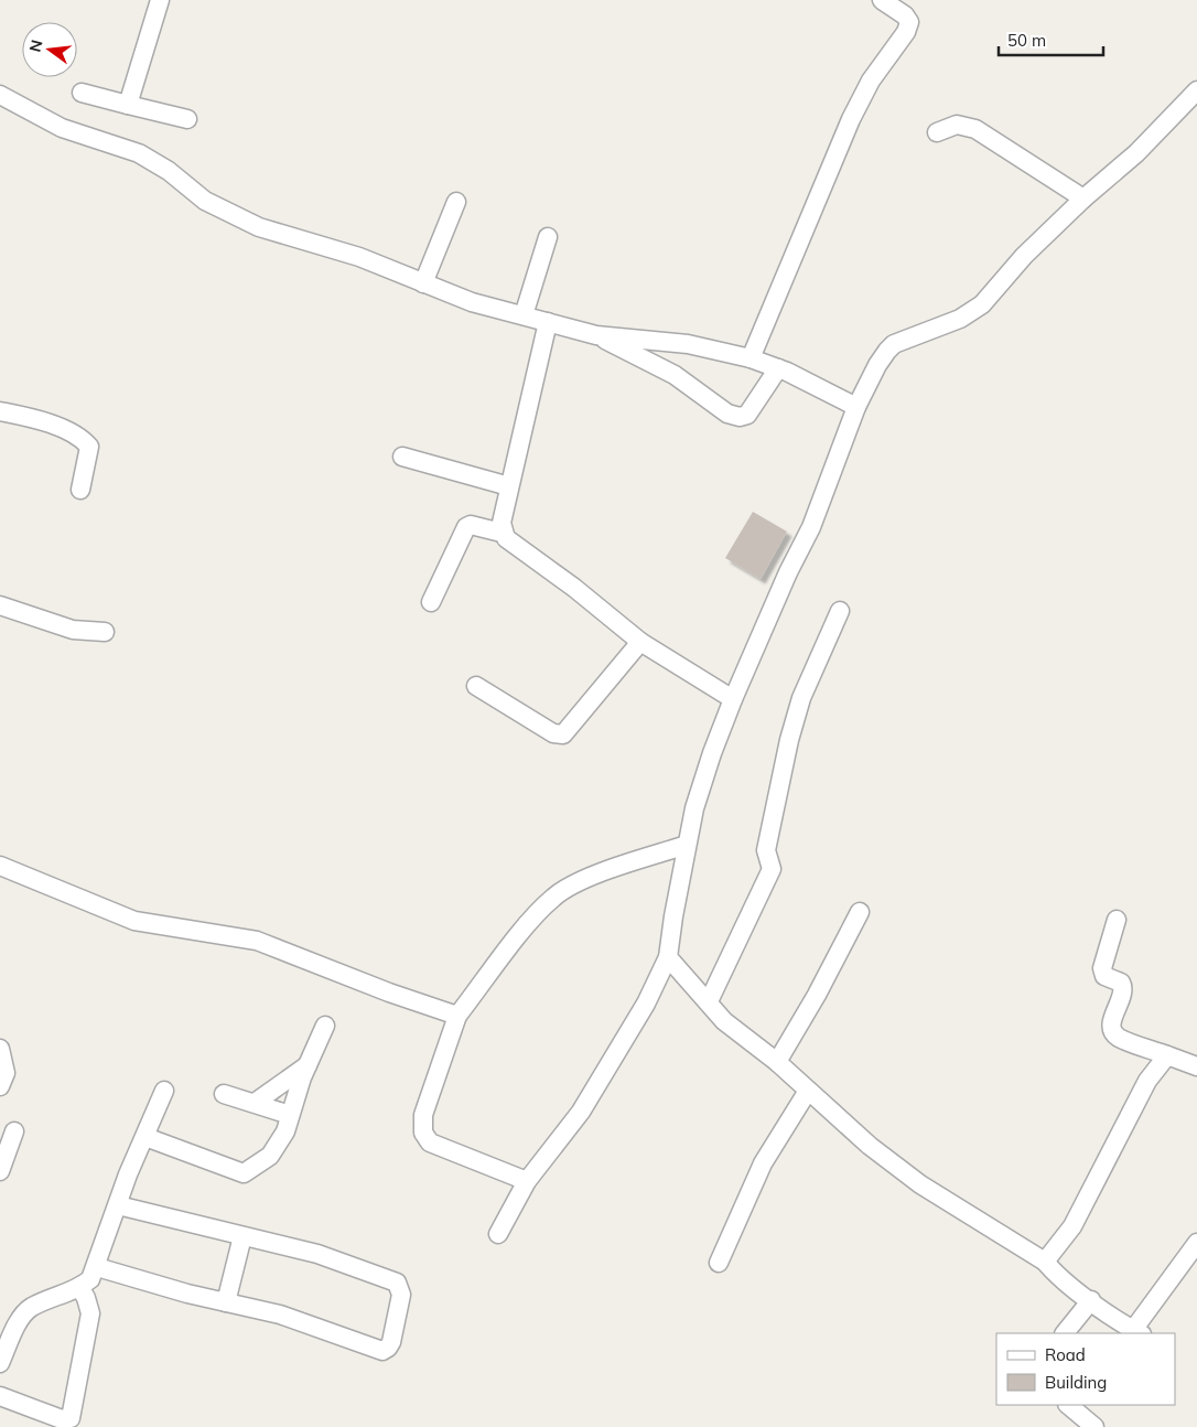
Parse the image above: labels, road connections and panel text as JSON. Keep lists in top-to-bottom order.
{
  "legend": ["Road", "Building"],
  "scale_bar": "50 m",
  "north": "left"
}
